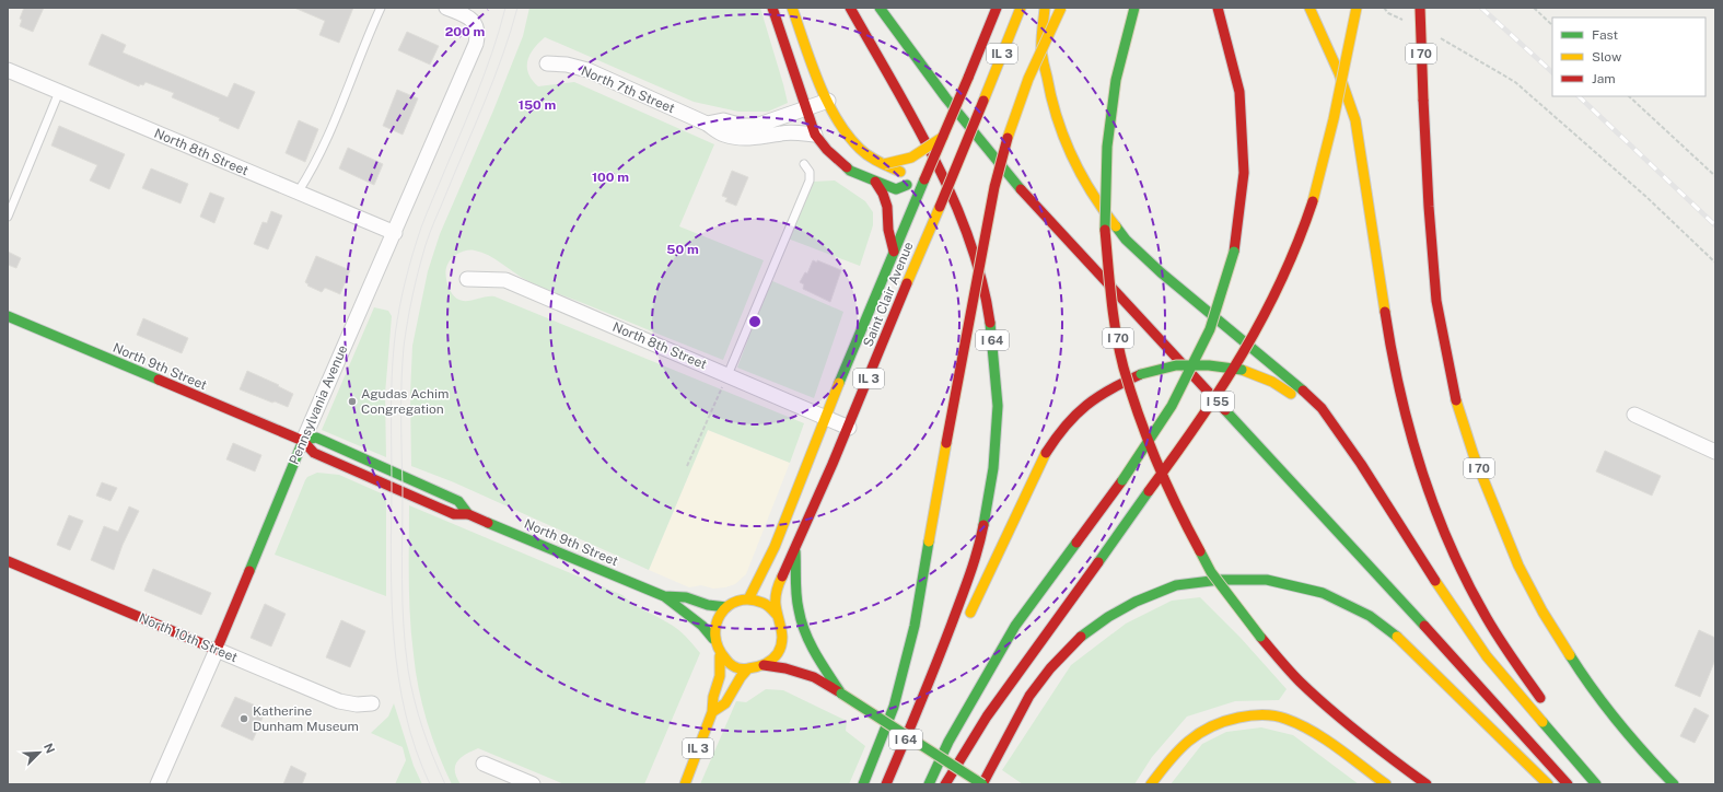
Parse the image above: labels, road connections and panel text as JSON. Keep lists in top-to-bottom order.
{
  "streets": {
    "main road": [
      "IL 3",
      "I 70",
      "Saint Clair Avenue",
      "I 64",
      "North 9th Street",
      "I 55",
      "Pennsylvania Avenue",
      "North 10th Street"
    ],
    "street": ["North 7th Street", "North 8th Street"]
  },
  "crossings": [
    ["IL 3", "Saint Clair Avenue"],
    ["IL 3", "North 9th Street"],
    ["North 8th Street", "Saint Clair Avenue"],
    ["North 8th Street", "Pennsylvania Avenue"],
    ["Saint Clair Avenue", "North 9th Street"],
    ["North 9th Street", "Pennsylvania Avenue"],
    ["Pennsylvania Avenue", "North 10th Street"]
  ],
  "places": ["Agudas Achim Congregation", "Katherine Dunham Museum"],
  "legend": ["Fast", "Slow", "Jam"],
  "north": "top right",
  "rings": [
    "200 m",
    "150 m",
    "100 m",
    "50 m"
  ]
}
